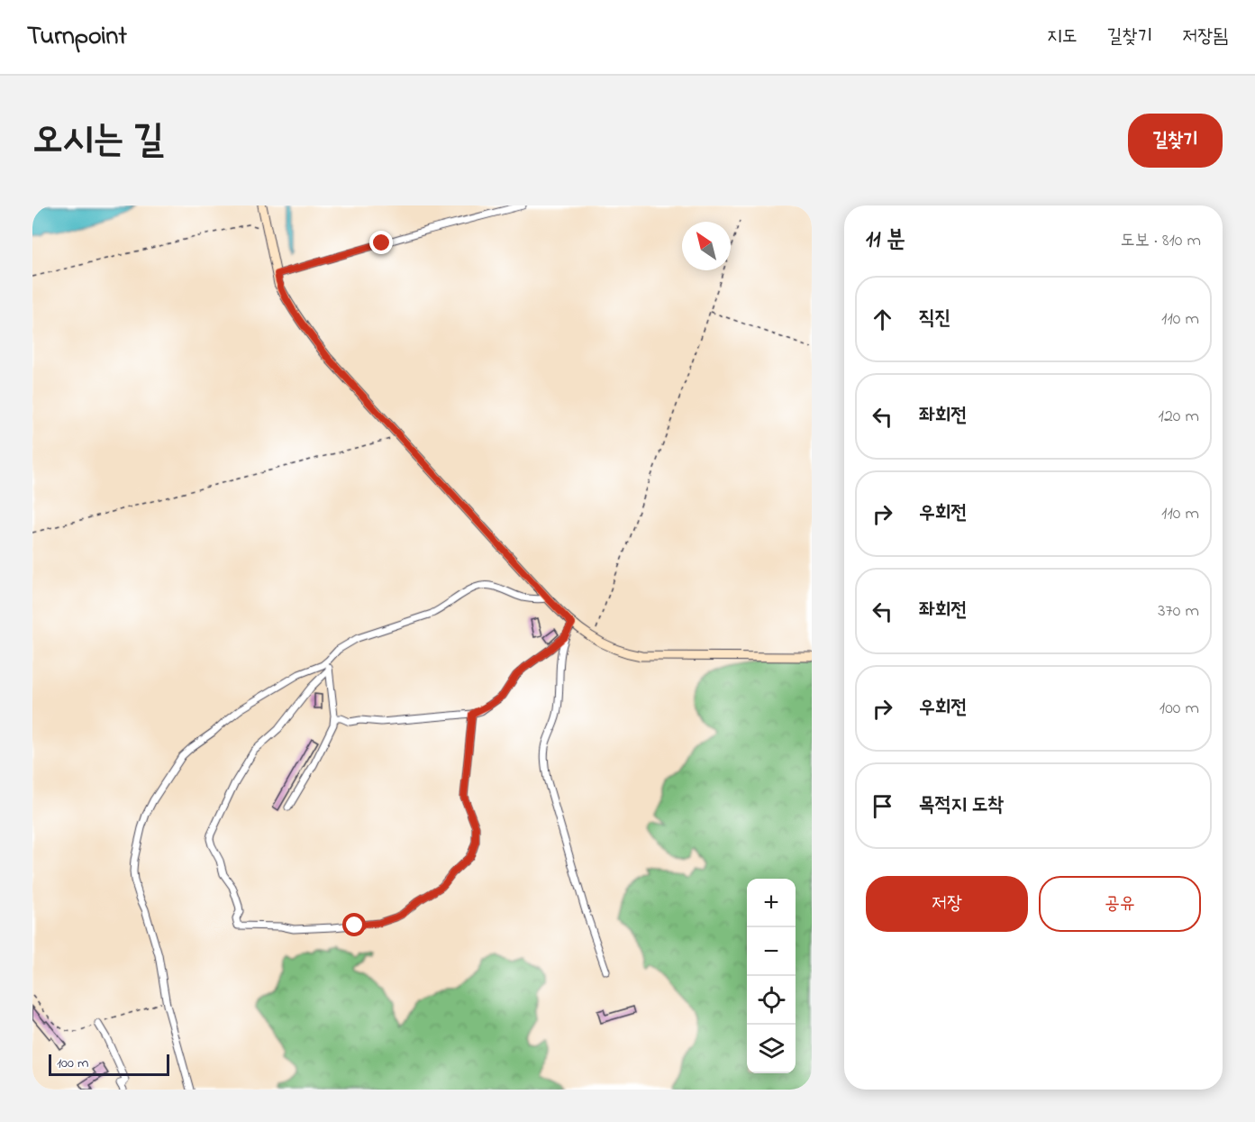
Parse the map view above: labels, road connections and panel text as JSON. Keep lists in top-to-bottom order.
{
  "scale_bar": "100 m",
  "north": "top left",
  "page": {
    "header": "Turnpoint",
    "nav": ["지도", "길찾기", "저장됨"],
    "title": "오시는 길",
    "buttons": [
      "길찾기",
      ["저장", "공유"]
    ],
    "heading": ["11 분", "도보 · 810 m"],
    "list": [
      ["직진", "110 m"],
      ["좌회전", "120 m"],
      ["우회전", "110 m"],
      ["좌회전", "370 m"],
      ["우회전", "100 m"],
      "목적지 도착"
    ],
    "map_buttons": ["+", "−"],
    "scale": "100 m"
  }
}
